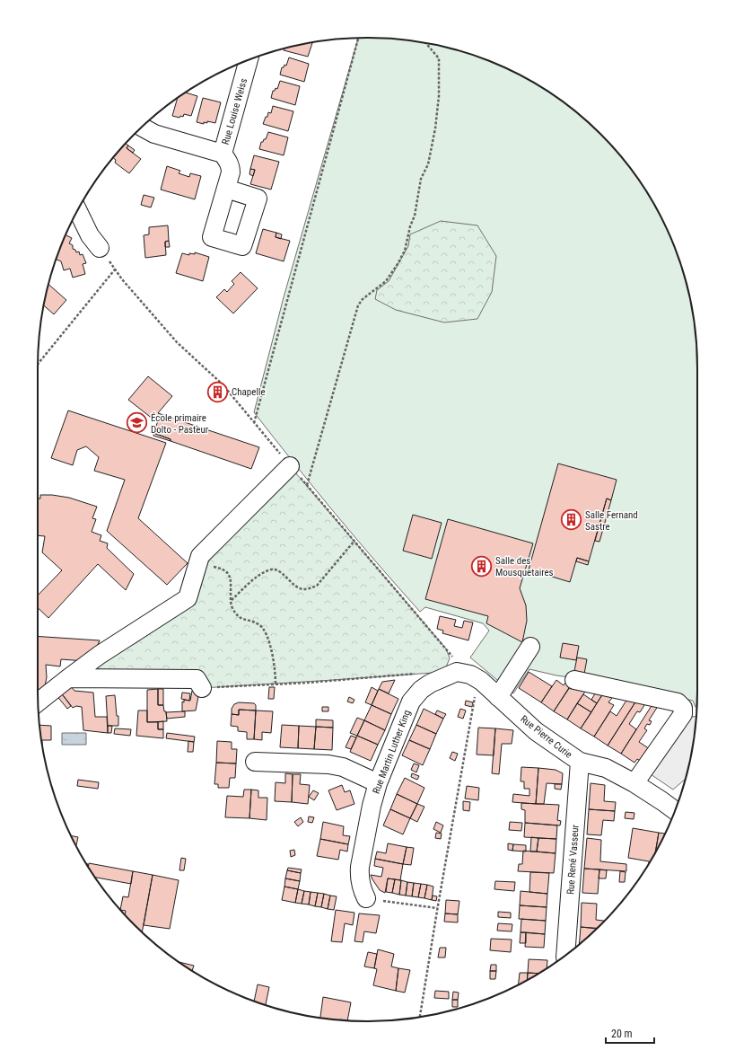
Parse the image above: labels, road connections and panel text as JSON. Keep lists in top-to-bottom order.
{
  "streets": {
    "street": [
      "Rue Louise Weiss",
      "Rue Pierre Curie",
      "Rue Martin Luther King",
      "Rue René Vasseur"
    ]
  },
  "crossings": [
    ["Rue Pierre Curie", "Rue Martin Luther King"],
    ["Rue Pierre Curie", "Rue René Vasseur"]
  ],
  "places": {
    "building": ["Chapelle", "Salle Fernand Sastre", "Salle des Mousquetaires"],
    "school or university": ["École primaire Dolto - Pasteur"]
  },
  "scale_bar": "20 m"
}
